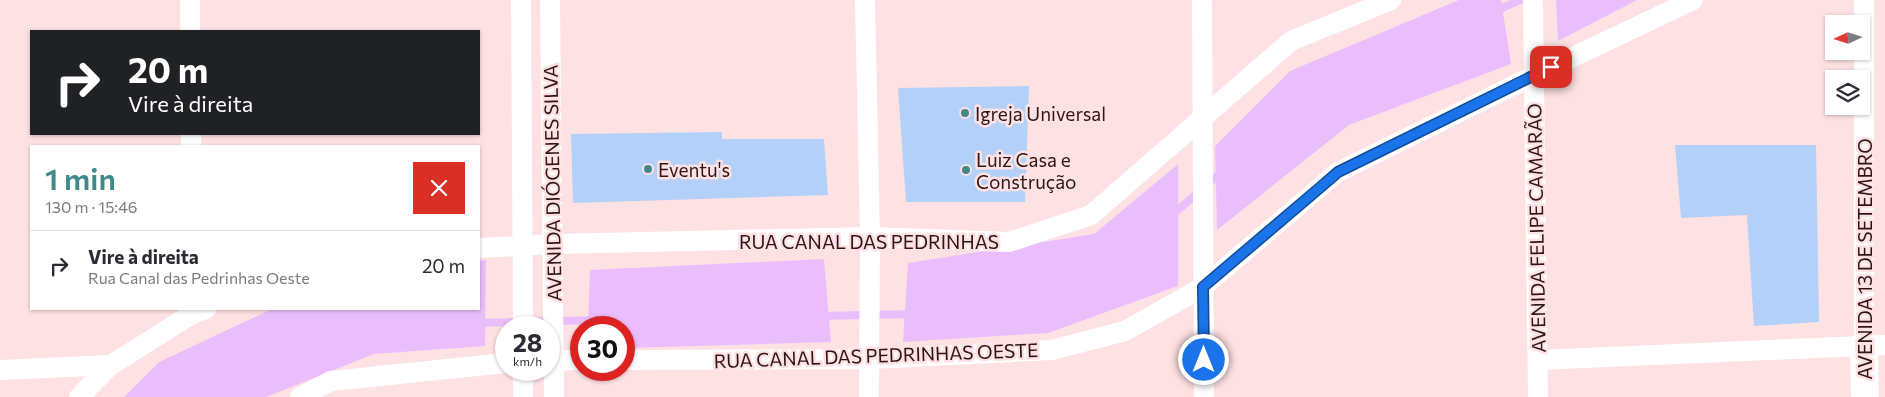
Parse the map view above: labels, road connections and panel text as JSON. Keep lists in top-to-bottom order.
{
  "streets": {
    "street": [
      "AVENIDA DIÓGENES SILVA",
      "AVENIDA FELIPE CAMARÃO",
      "RUA CANAL DAS PEDRINHAS",
      "AVENIDA 13 DE SETEMBRO",
      "RUA CANAL DAS PEDRINHAS OESTE"
    ]
  },
  "crossings": [
    ["AVENIDA DIÓGENES SILVA", "RUA CANAL DAS PEDRINHAS"],
    ["AVENIDA FELIPE CAMARÃO", "RUA CANAL DAS PEDRINHAS OESTE"]
  ],
  "places": ["Igreja Universal", "Eventu's", "Luiz Casa e Construção"],
  "north": "left",
  "page": {
    "turn": ["20 m", "Vire à direita"],
    "heading": ["1 min", "130 m · 15:46"],
    "list": [
      {
        "name": "Vire à direita",
        "note": "Rua Canal das Pedrinhas Oeste",
        "value": "20 m"
      }
    ],
    "speed": "28 km/h",
    "limit": "30"
  }
}
